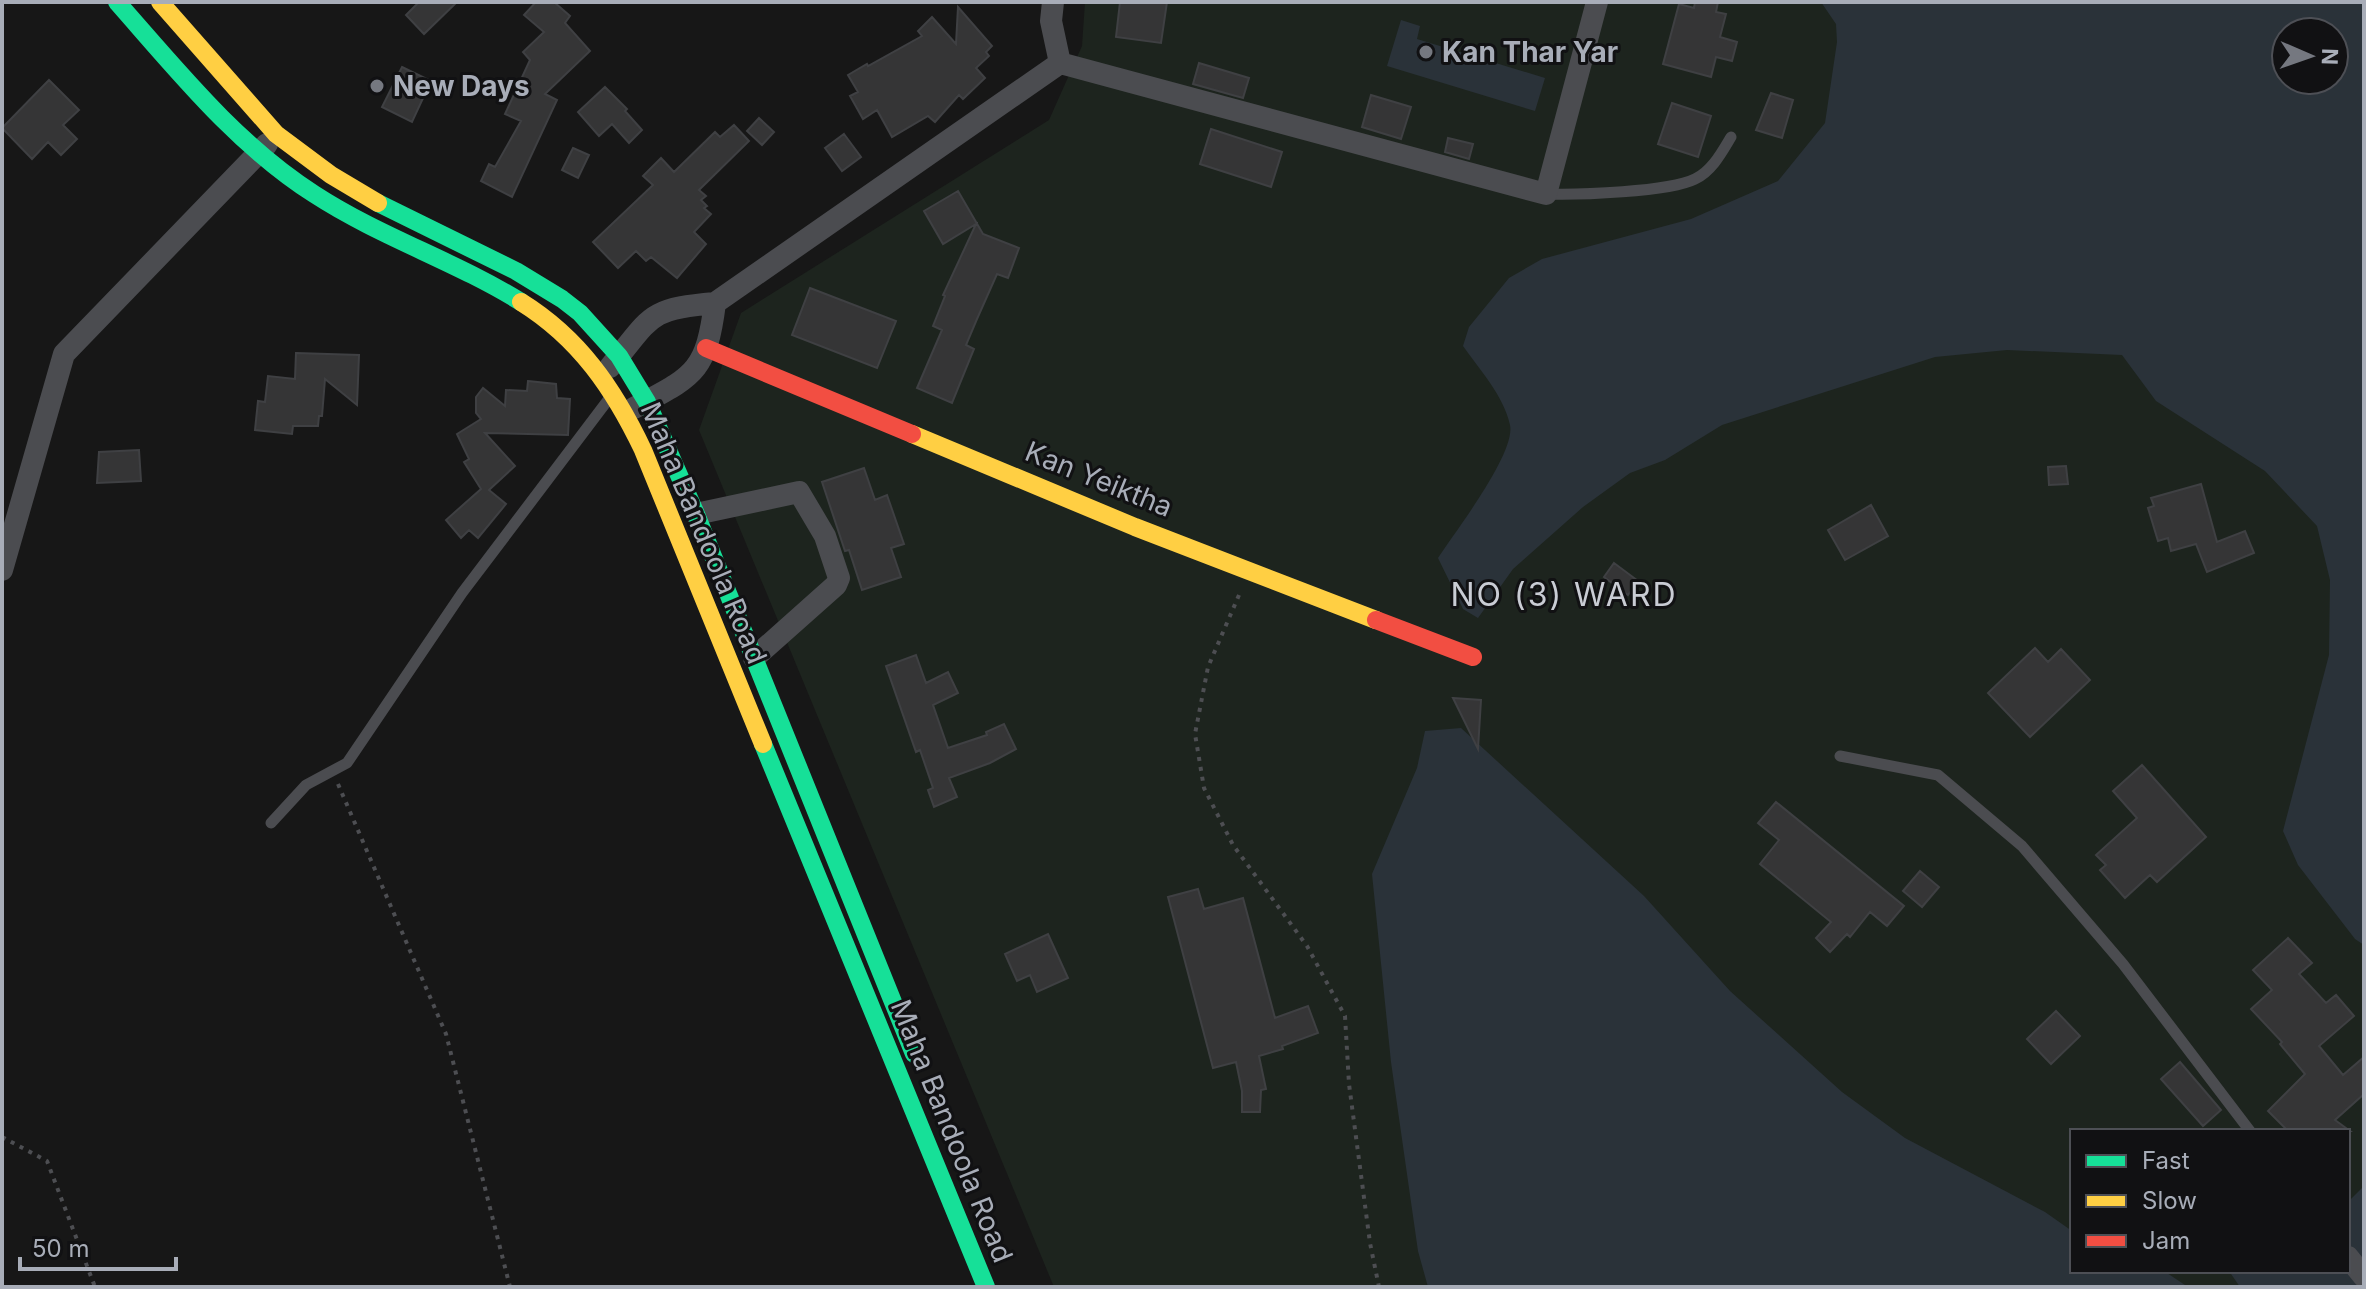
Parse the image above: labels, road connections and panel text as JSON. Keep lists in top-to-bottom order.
{
  "streets": {
    "main road": ["Kan Yeiktha", "Maha Bandoola Road"]
  },
  "districts": ["NO (3) WARD"],
  "places": ["Kan Thar Yar", "New Days"],
  "legend": ["Fast", "Slow", "Jam"],
  "scale_bar": "50 m",
  "north": "right"
}
